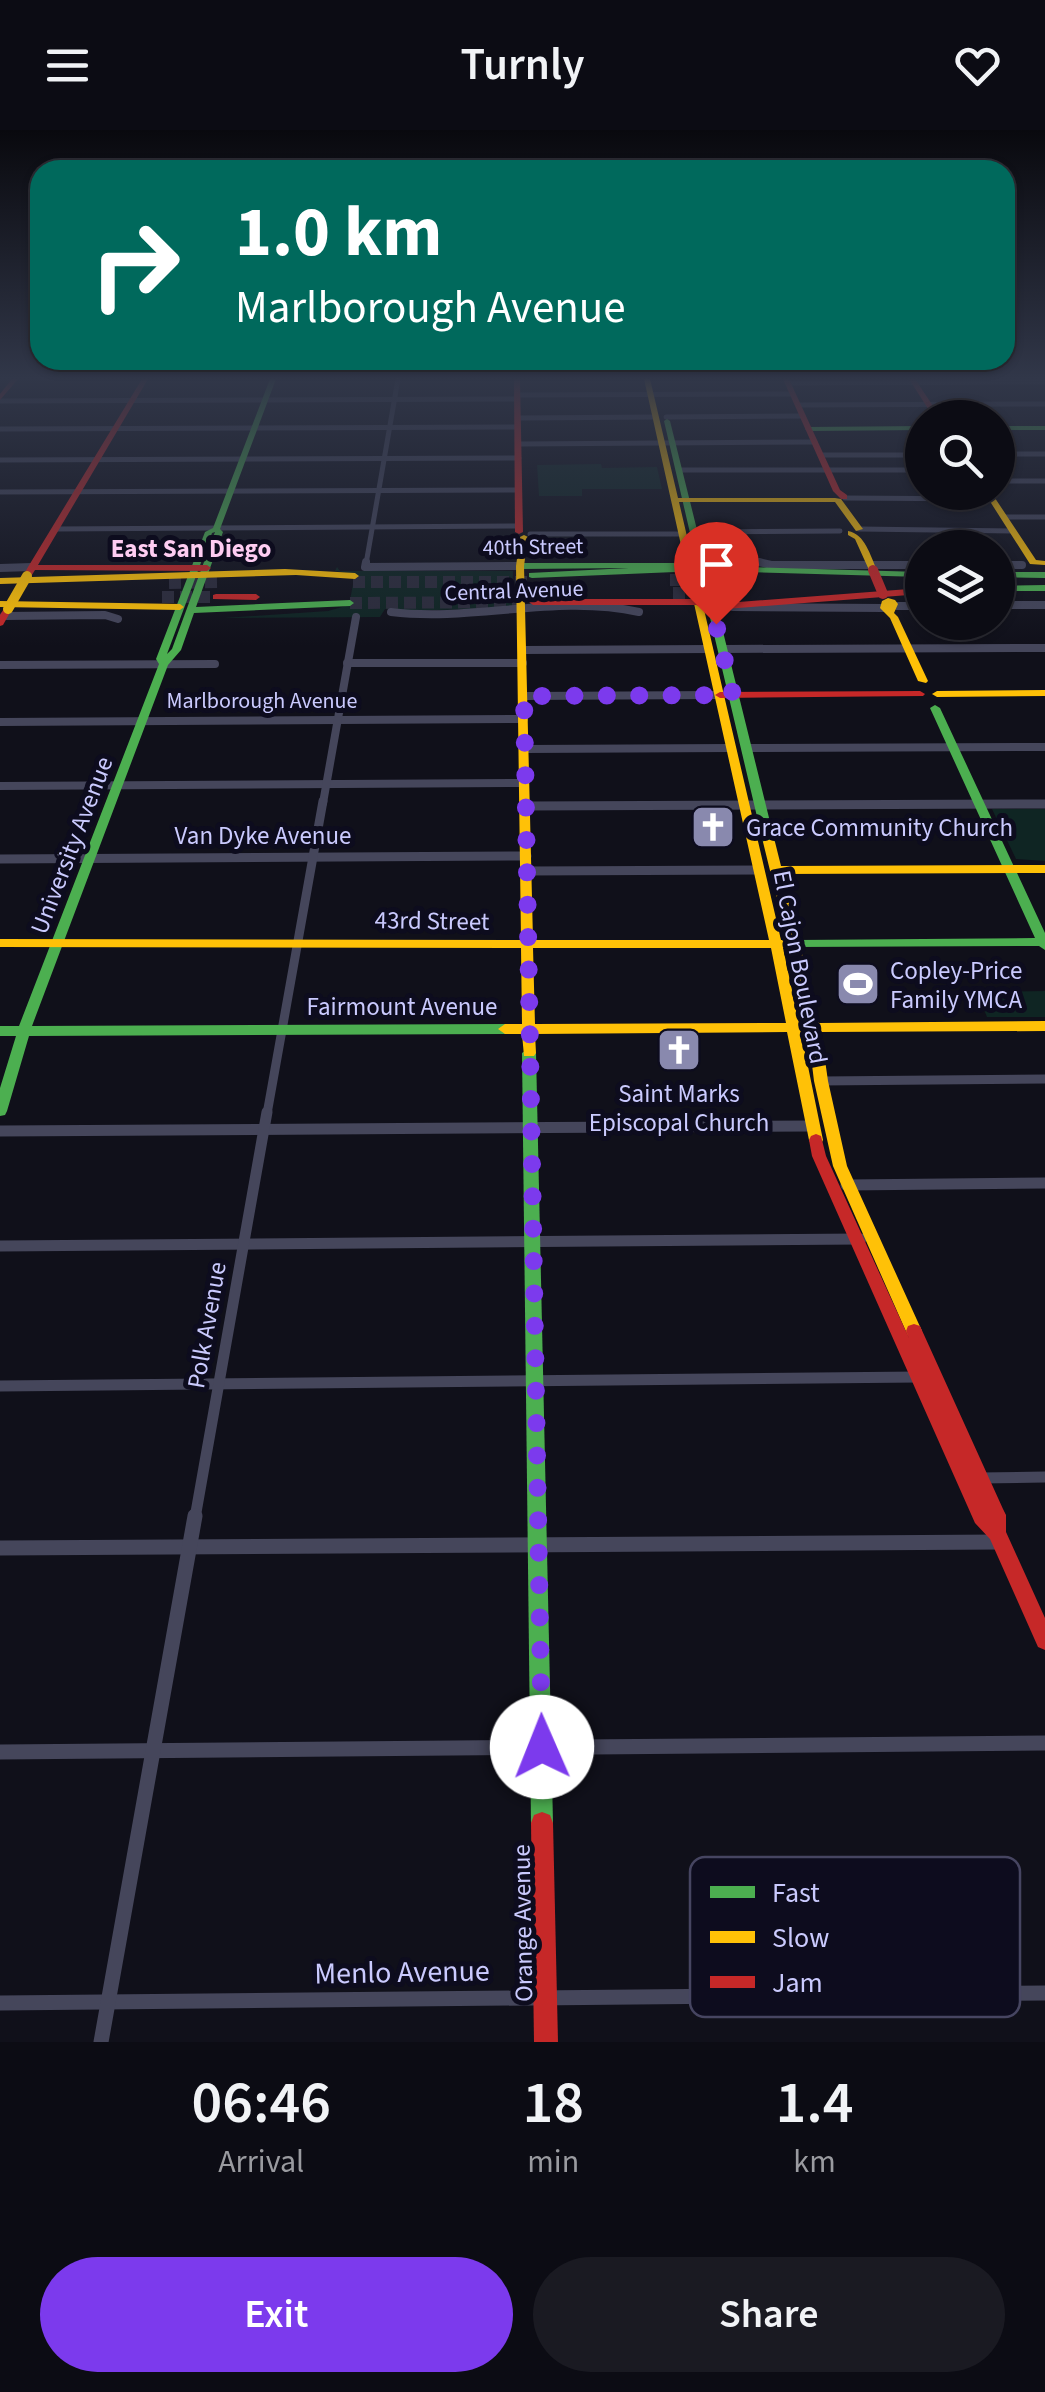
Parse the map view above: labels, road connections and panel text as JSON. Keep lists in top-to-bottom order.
{
  "streets": {
    "main road": [
      "University Avenue",
      "43rd Street",
      "El Cajon Boulevard",
      "Fairmount Avenue",
      "Orange Avenue"
    ],
    "street": [
      "40th Street",
      "Central Avenue",
      "Marlborough Avenue",
      "Van Dyke Avenue",
      "Polk Avenue",
      "Menlo Avenue"
    ]
  },
  "crossings": [
    ["40th Street", "Central Avenue"],
    ["40th Street", "Polk Avenue"],
    ["40th Street", "Orange Avenue"],
    ["Central Avenue", "Orange Avenue"],
    ["Marlborough Avenue", "University Avenue"],
    ["Marlborough Avenue", "Polk Avenue"],
    ["Marlborough Avenue", "Orange Avenue"],
    ["Van Dyke Avenue", "University Avenue"],
    ["Van Dyke Avenue", "El Cajon Boulevard"],
    ["Van Dyke Avenue", "Polk Avenue"],
    ["Van Dyke Avenue", "Orange Avenue"],
    ["University Avenue", "43rd Street"],
    ["University Avenue", "Fairmount Avenue"],
    ["43rd Street", "El Cajon Boulevard"],
    ["43rd Street", "Polk Avenue"],
    ["43rd Street", "Orange Avenue"],
    ["El Cajon Boulevard", "Fairmount Avenue"],
    ["Fairmount Avenue", "Polk Avenue"],
    ["Fairmount Avenue", "Orange Avenue"],
    ["Polk Avenue", "Menlo Avenue"],
    ["Orange Avenue", "Menlo Avenue"]
  ],
  "districts": ["East San Diego"],
  "places": {
    "church": ["Grace Community Church", "Saint Marks Episcopal Church"],
    "sports": ["Copley-Price Family YMCA"]
  },
  "legend": ["Fast", "Slow", "Jam"],
  "page": {
    "header": "Turnly",
    "turn": ["1.0 km", "Marlborough Avenue"],
    "eta": [
      "06:46",
      "Arrival",
      "18",
      "min",
      "1.4",
      "km"
    ],
    "buttons": ["Exit", "Share"]
  }
}
